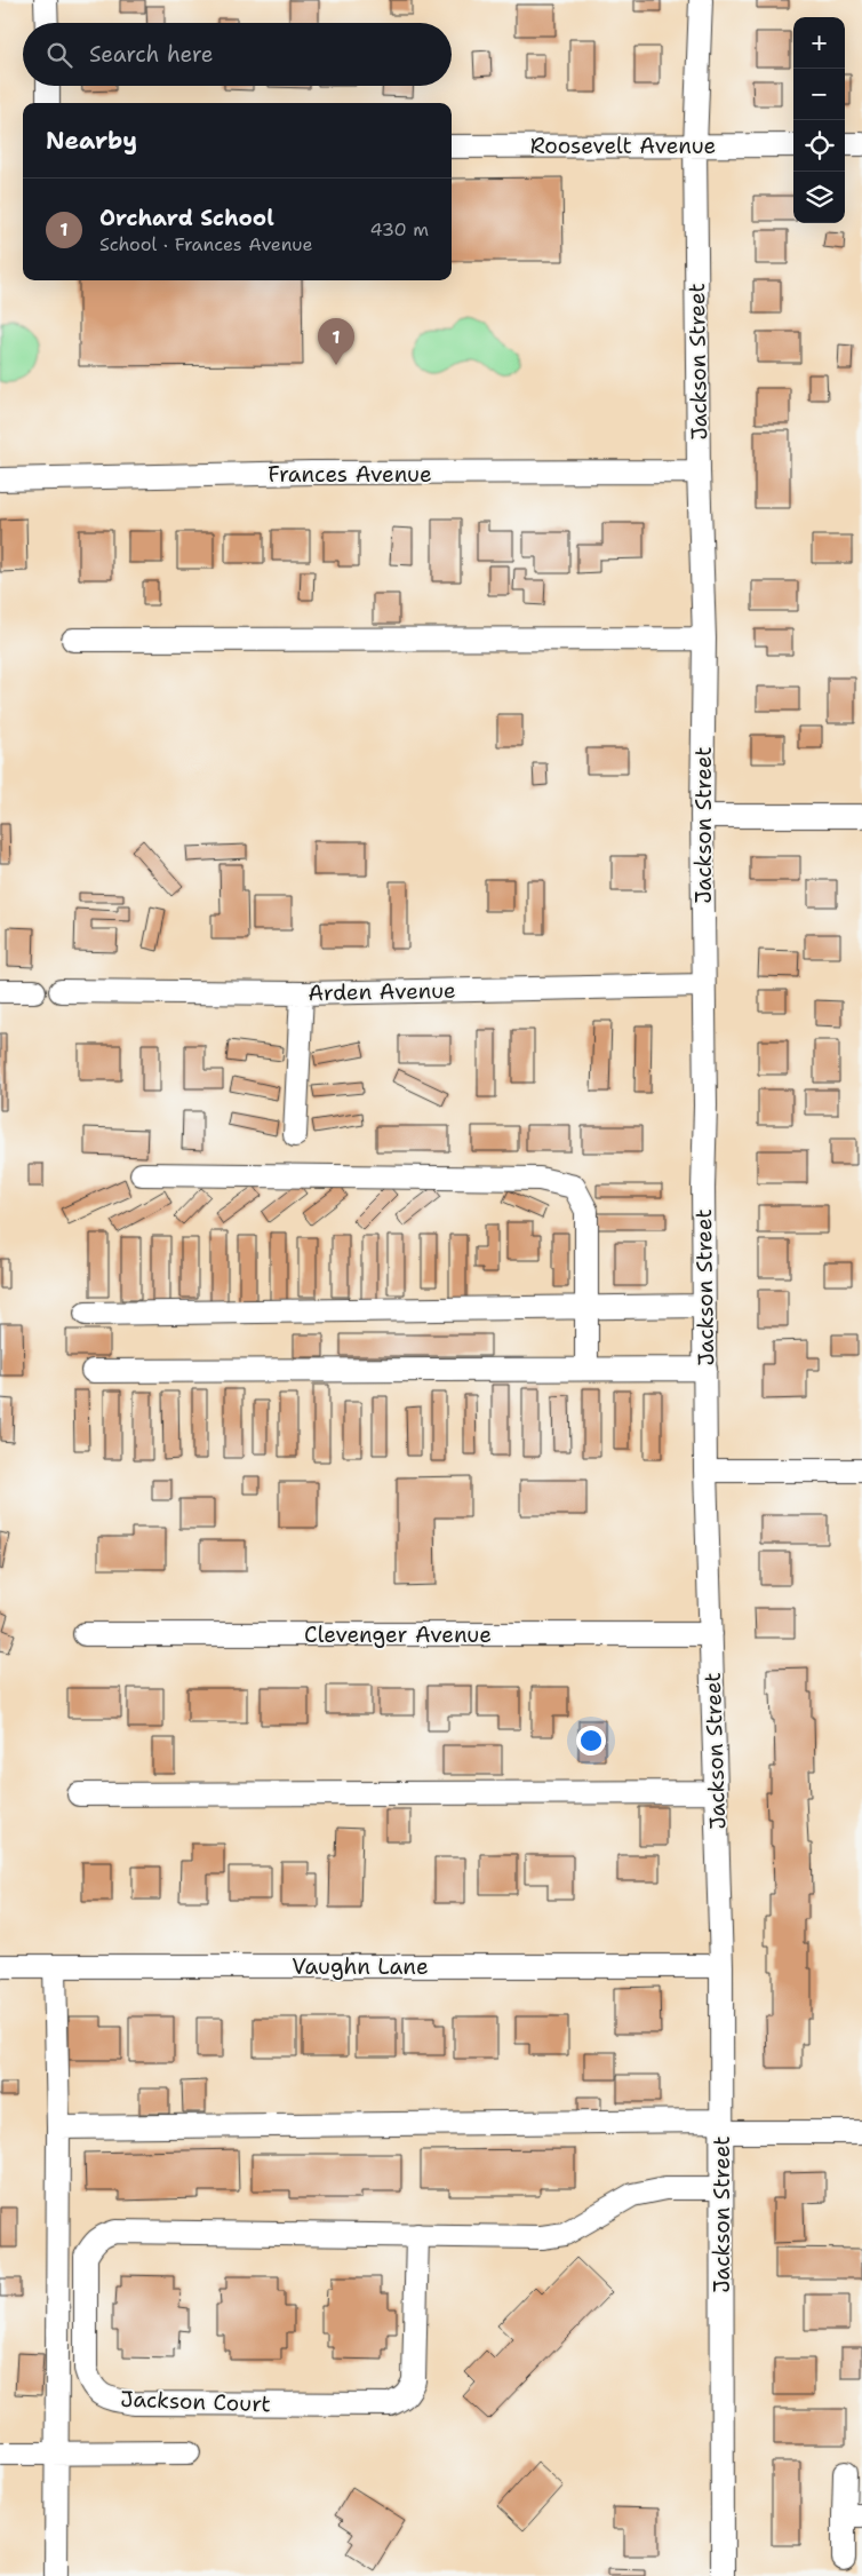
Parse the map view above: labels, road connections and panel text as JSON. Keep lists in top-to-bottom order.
{
  "streets": {
    "street": [
      "Roosevelt Avenue",
      "Jackson Street",
      "Frances Avenue",
      "Arden Avenue",
      "Clevenger Avenue",
      "Vaughn Lane",
      "Jackson Court"
    ]
  },
  "crossings": [
    ["Roosevelt Avenue", "Jackson Street"],
    ["Jackson Street", "Frances Avenue"],
    ["Jackson Street", "Arden Avenue"],
    ["Jackson Street", "Clevenger Avenue"],
    ["Jackson Street", "Vaughn Lane"],
    ["Jackson Street", "Jackson Court"]
  ],
  "page": {
    "map_buttons": ["+", "−"],
    "search": "Search here",
    "heading": "Nearby",
    "list": [
      {
        "mark": "1",
        "name": "Orchard School",
        "note": "School · Frances Avenue",
        "value": "430 m"
      }
    ],
    "pins": "1"
  }
}
